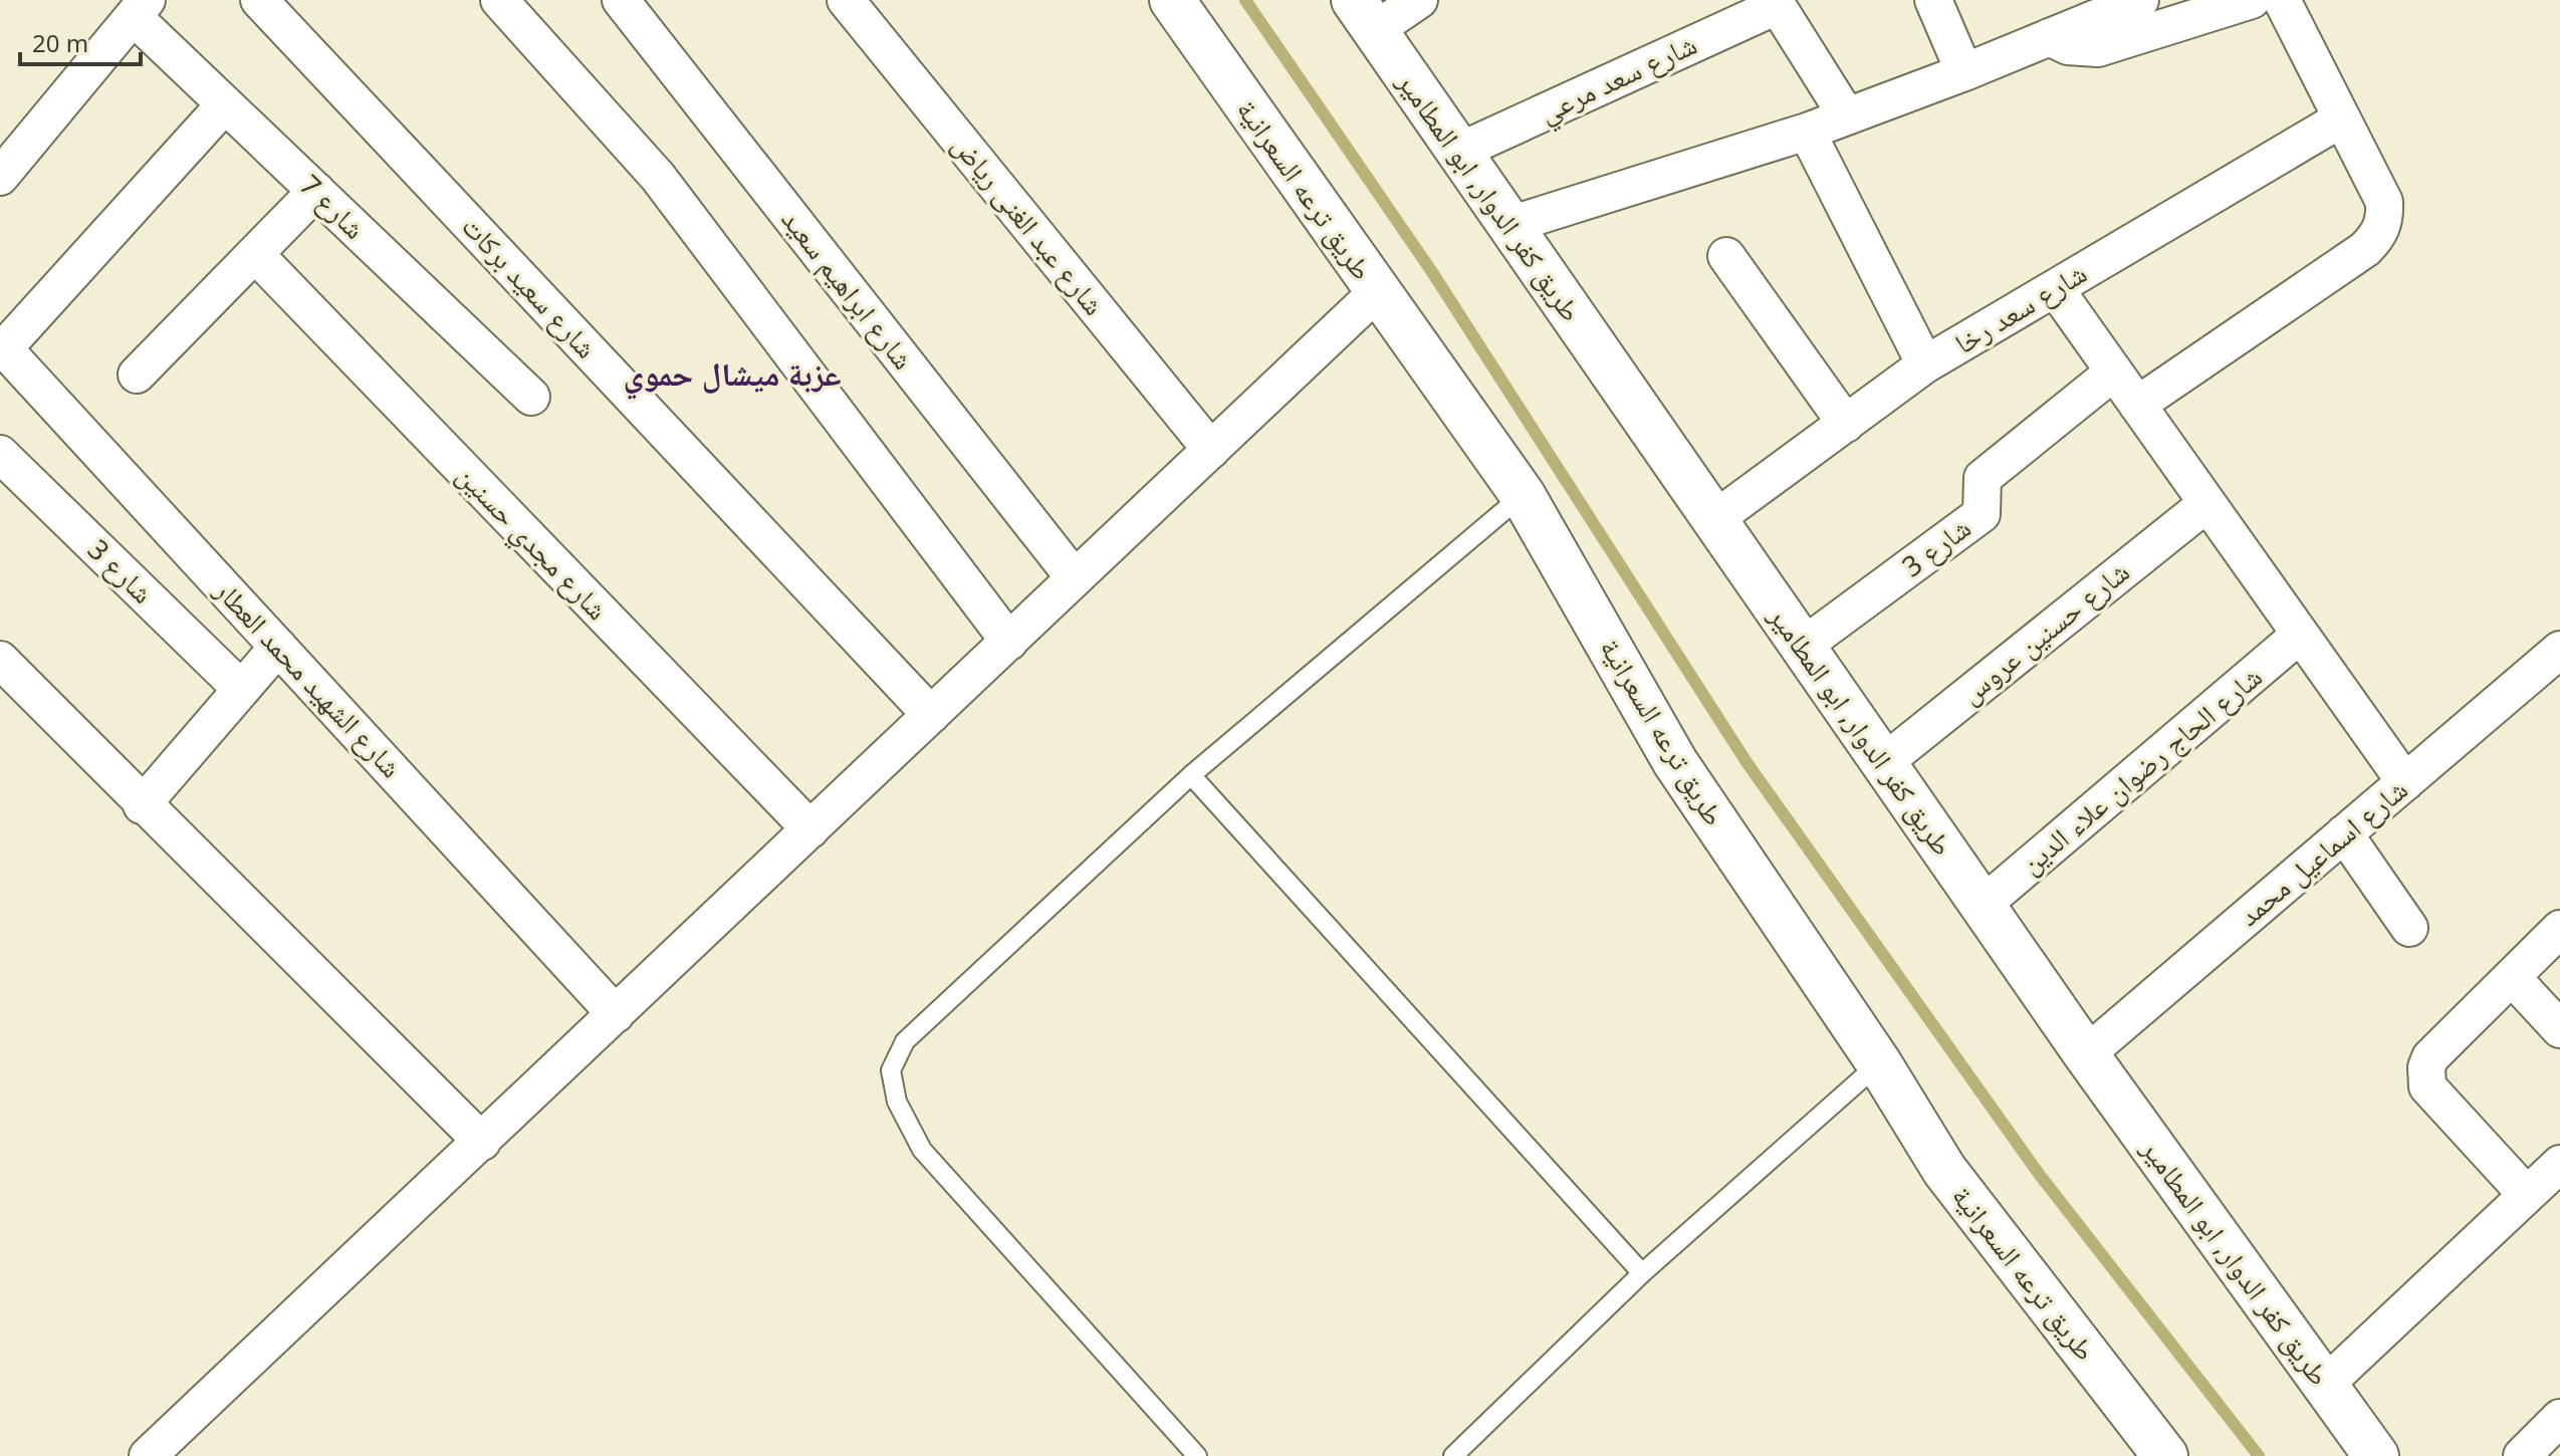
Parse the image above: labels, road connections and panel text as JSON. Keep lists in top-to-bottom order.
{
  "streets": {
    "main road": ["طريق ترعه السعرانية", "طريق كفر الدوار, ابو المطامير"],
    "street": [
      "شارع سعد مرعي",
      "شارع 7",
      "شارع عبد الغنى رياض",
      "شارع سعيد بركات",
      "شارع ابراهيم سعيد",
      "شارع سعد رخا",
      "شارع مجدي حسنين",
      "شارع 3",
      "شارع حسنين عروس",
      "شارع الشهيد محمد العطار",
      "شارع الحاج رضوان علاء الدين",
      "شارع اسماعيل محمد"
    ]
  },
  "crossings": [
    ["شارع سعد مرعي", "طريق كفر الدوار, ابو المطامير"],
    ["طريق كفر الدوار, ابو المطامير", "شارع سعد رخا"],
    ["طريق كفر الدوار, ابو المطامير", "شارع 3"],
    ["طريق كفر الدوار, ابو المطامير", "شارع حسنين عروس"],
    ["طريق كفر الدوار, ابو المطامير", "شارع الحاج رضوان علاء الدين"],
    ["طريق كفر الدوار, ابو المطامير", "شارع اسماعيل محمد"]
  ],
  "districts": ["عزبة ميشال حموي"],
  "scale_bar": "20 m"
}
